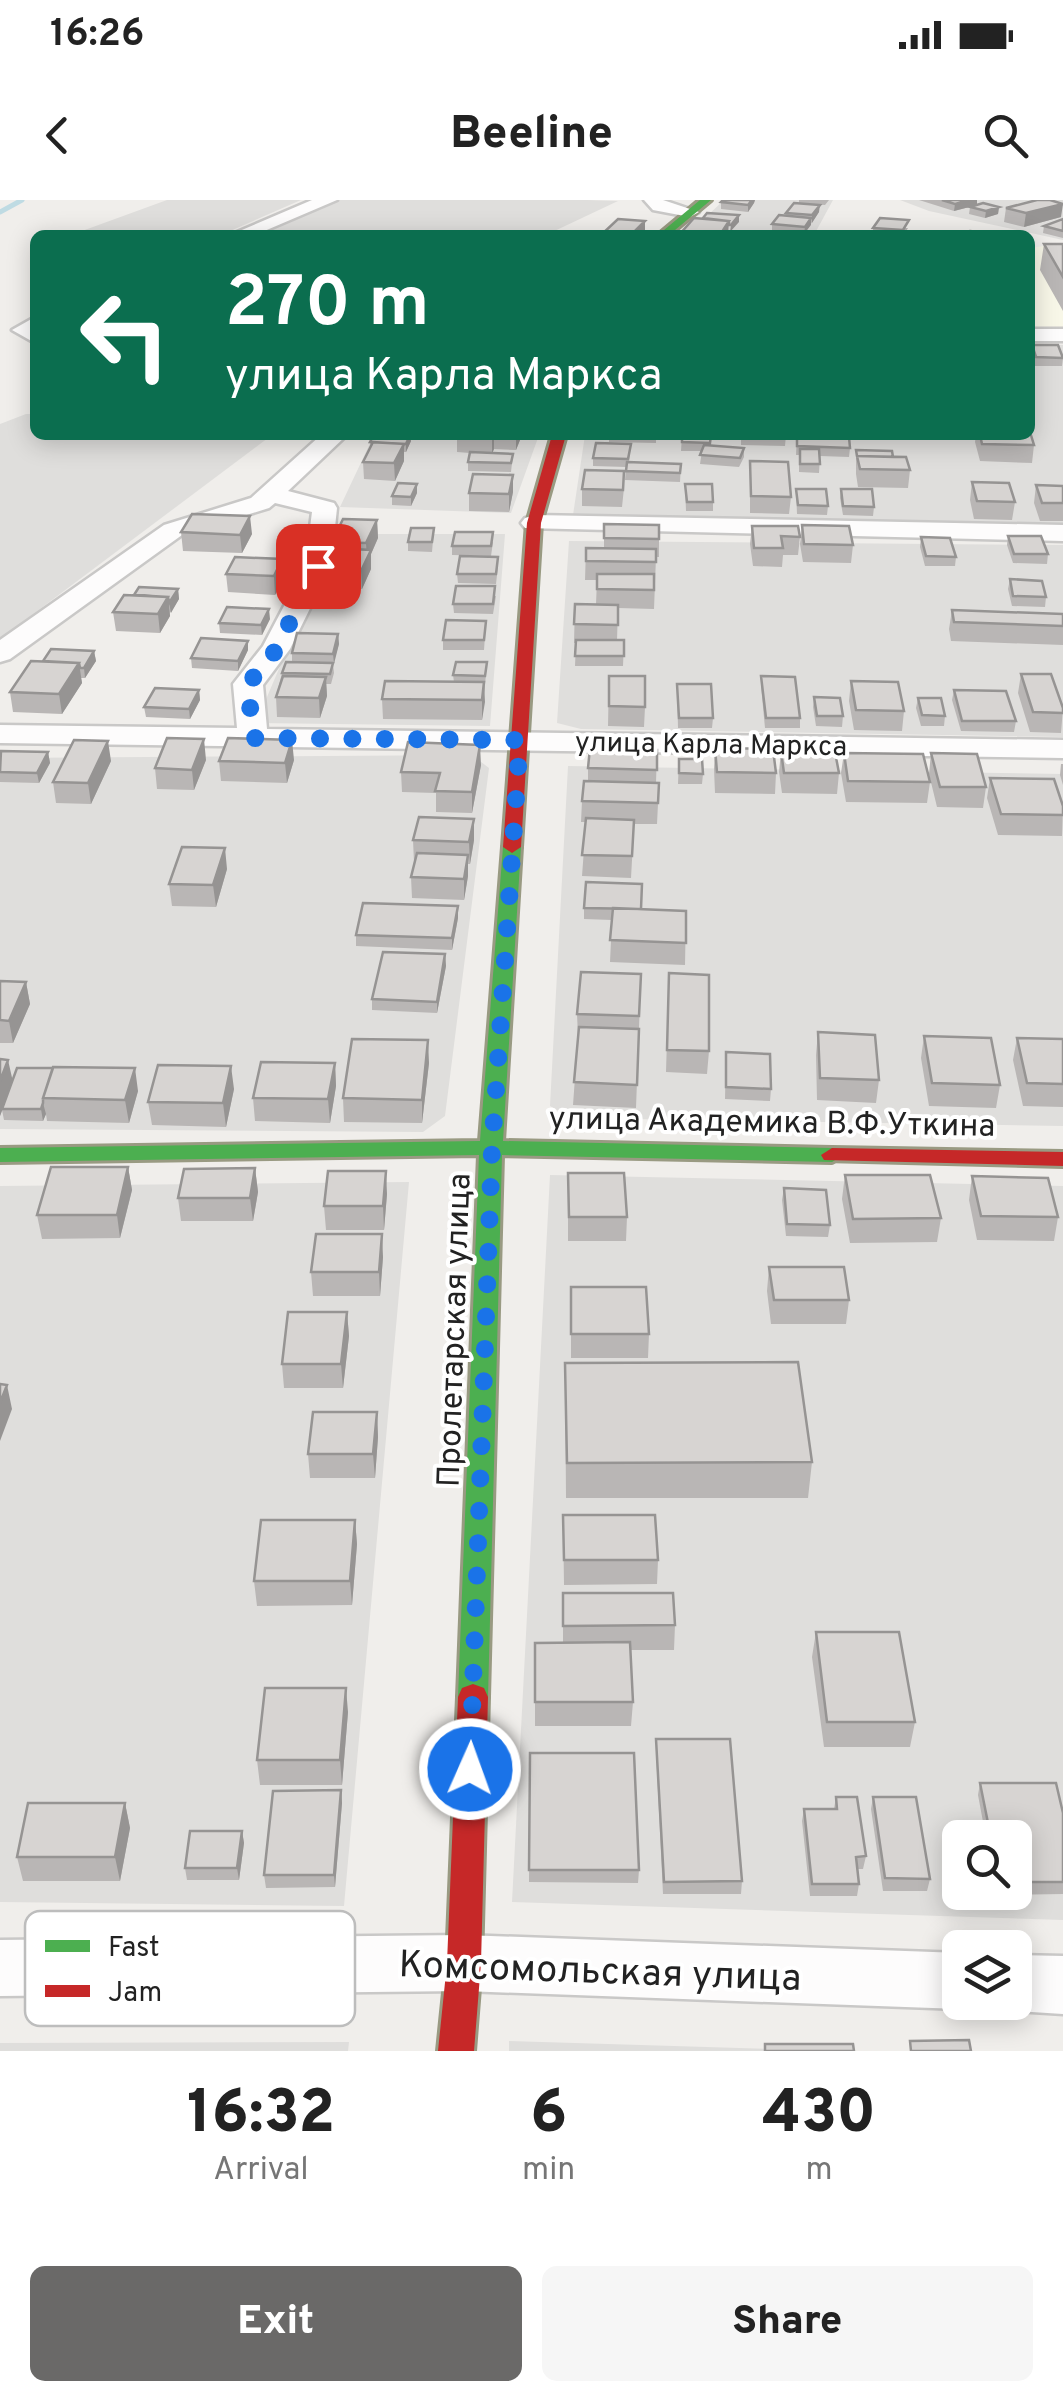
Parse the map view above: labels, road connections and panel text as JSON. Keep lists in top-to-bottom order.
{
  "streets": {
    "main road": ["улица Академика В.Ф.Уткина", "Пролетарская улица"],
    "street": ["улица Карла Маркса", "Комсомольская улица"]
  },
  "crossings": [
    ["улица Карла Маркса", "Пролетарская улица"],
    ["улица Академика В.Ф.Уткина", "Пролетарская улица"],
    ["Пролетарская улица", "Комсомольская улица"]
  ],
  "legend": ["Fast", "Jam"],
  "page": {
    "status": "16:26",
    "header": "Beeline",
    "turn": ["270 m", "улица Карла Маркса"],
    "eta": [
      "16:32",
      "Arrival",
      "6",
      "min",
      "430",
      "m"
    ],
    "buttons": ["Exit", "Share"]
  }
}
